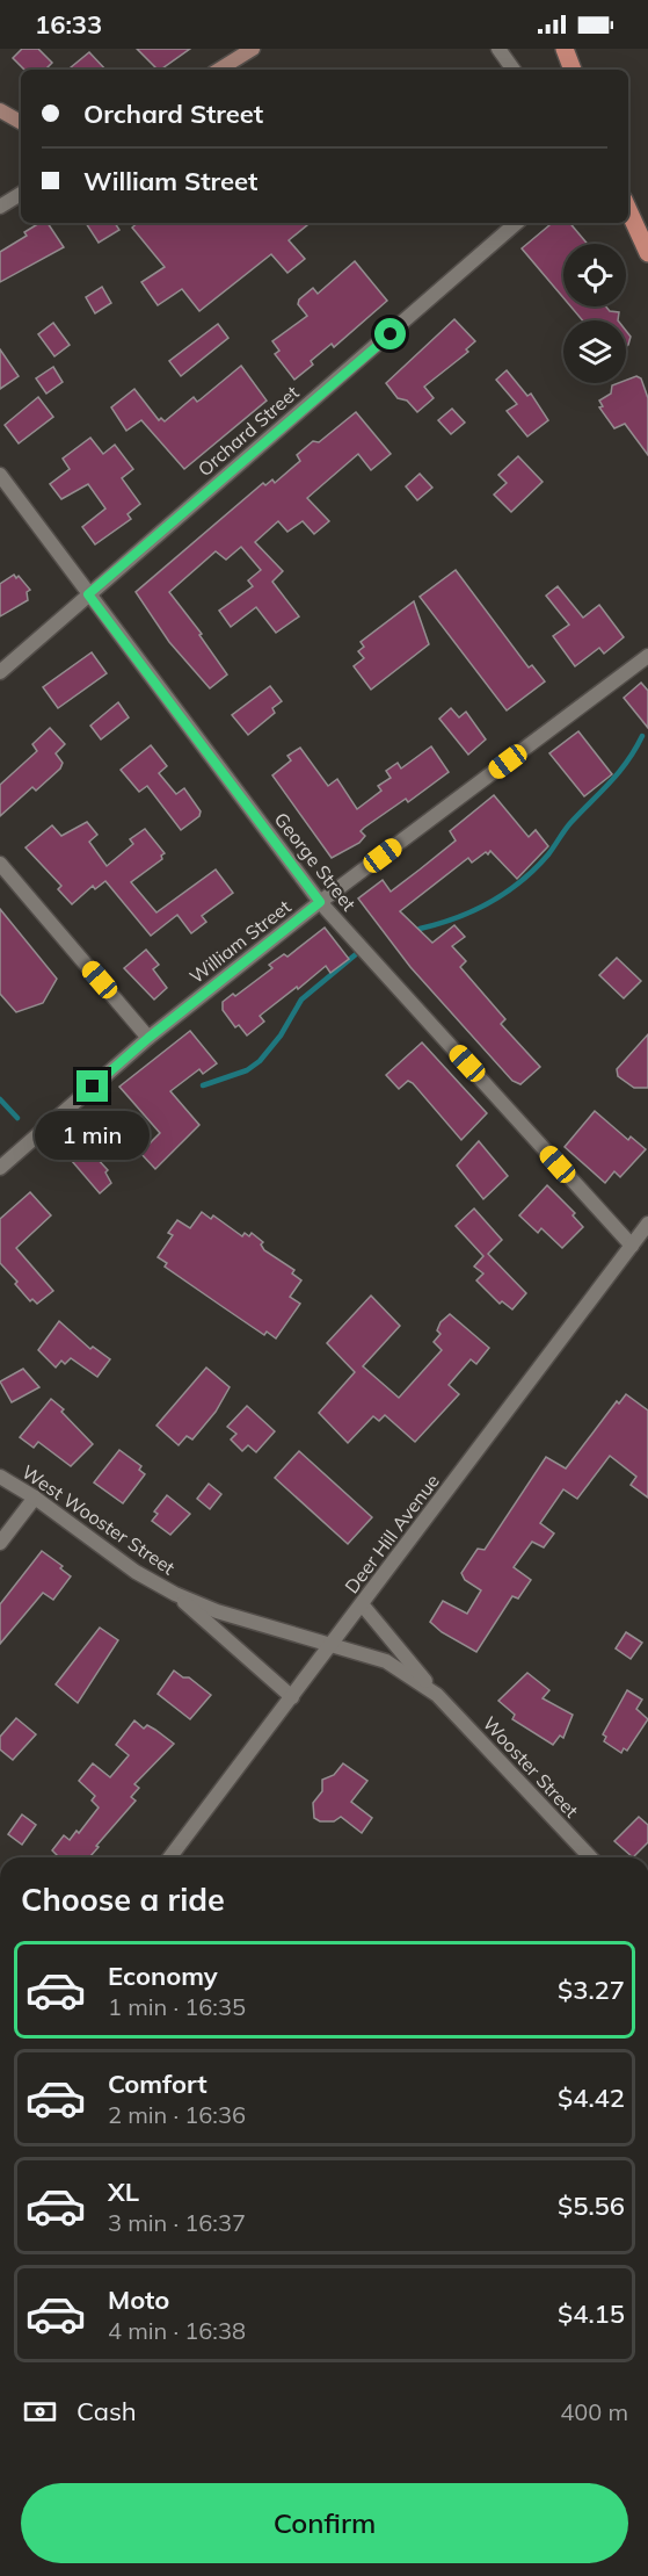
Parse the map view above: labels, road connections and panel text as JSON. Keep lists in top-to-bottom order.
{
  "streets": {
    "street": [
      "Orchard Street",
      "George Street",
      "William Street",
      "West Wooster Street",
      "Deer Hill Avenue",
      "Wooster Street"
    ]
  },
  "crossings": [
    ["Orchard Street", "George Street"],
    ["George Street", "William Street"],
    ["George Street", "Deer Hill Avenue"],
    ["West Wooster Street", "Deer Hill Avenue"],
    ["West Wooster Street", "Wooster Street"],
    ["Deer Hill Avenue", "Wooster Street"]
  ],
  "page": {
    "status": "16:33",
    "banner": ["Orchard Street", "William Street"],
    "bubble": "1 min",
    "heading": "Choose a ride",
    "list": [
      {
        "name": "Economy",
        "note": "1 min · 16:35",
        "value": "$3.27"
      },
      {
        "name": "Comfort",
        "note": "2 min · 16:36",
        "value": "$4.42"
      },
      {
        "name": "XL",
        "note": "3 min · 16:37",
        "value": "$5.56"
      },
      {
        "name": "Moto",
        "note": "4 min · 16:38",
        "value": "$4.15"
      }
    ],
    "pay": ["Cash", "400 m"],
    "buttons": "Confirm"
  }
}
